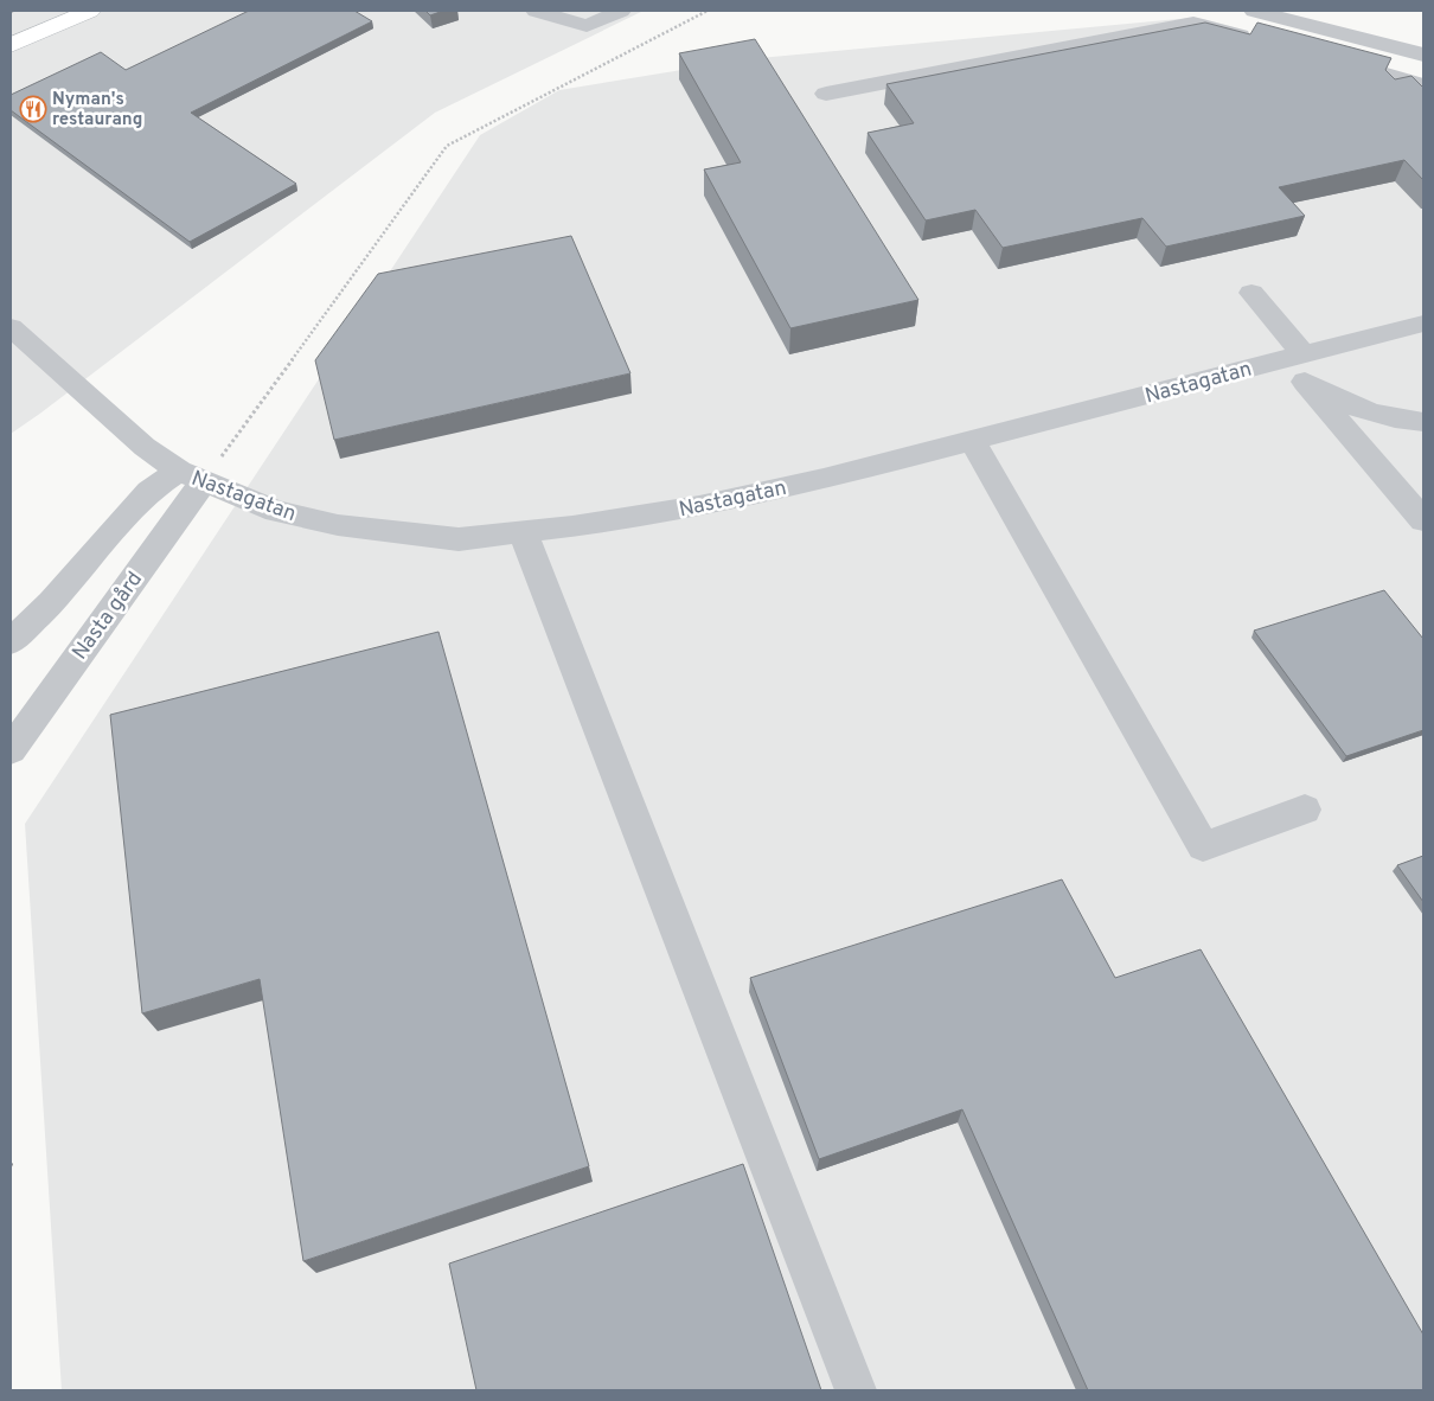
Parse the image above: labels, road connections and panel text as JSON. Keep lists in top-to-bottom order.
{
  "streets": {
    "street": ["Nastagatan", "Nasta gård"]
  },
  "crossings": [
    ["Nastagatan", "Nasta gård"]
  ],
  "places": {
    "restaurant": ["Nyman's restaurang"]
  }
}
